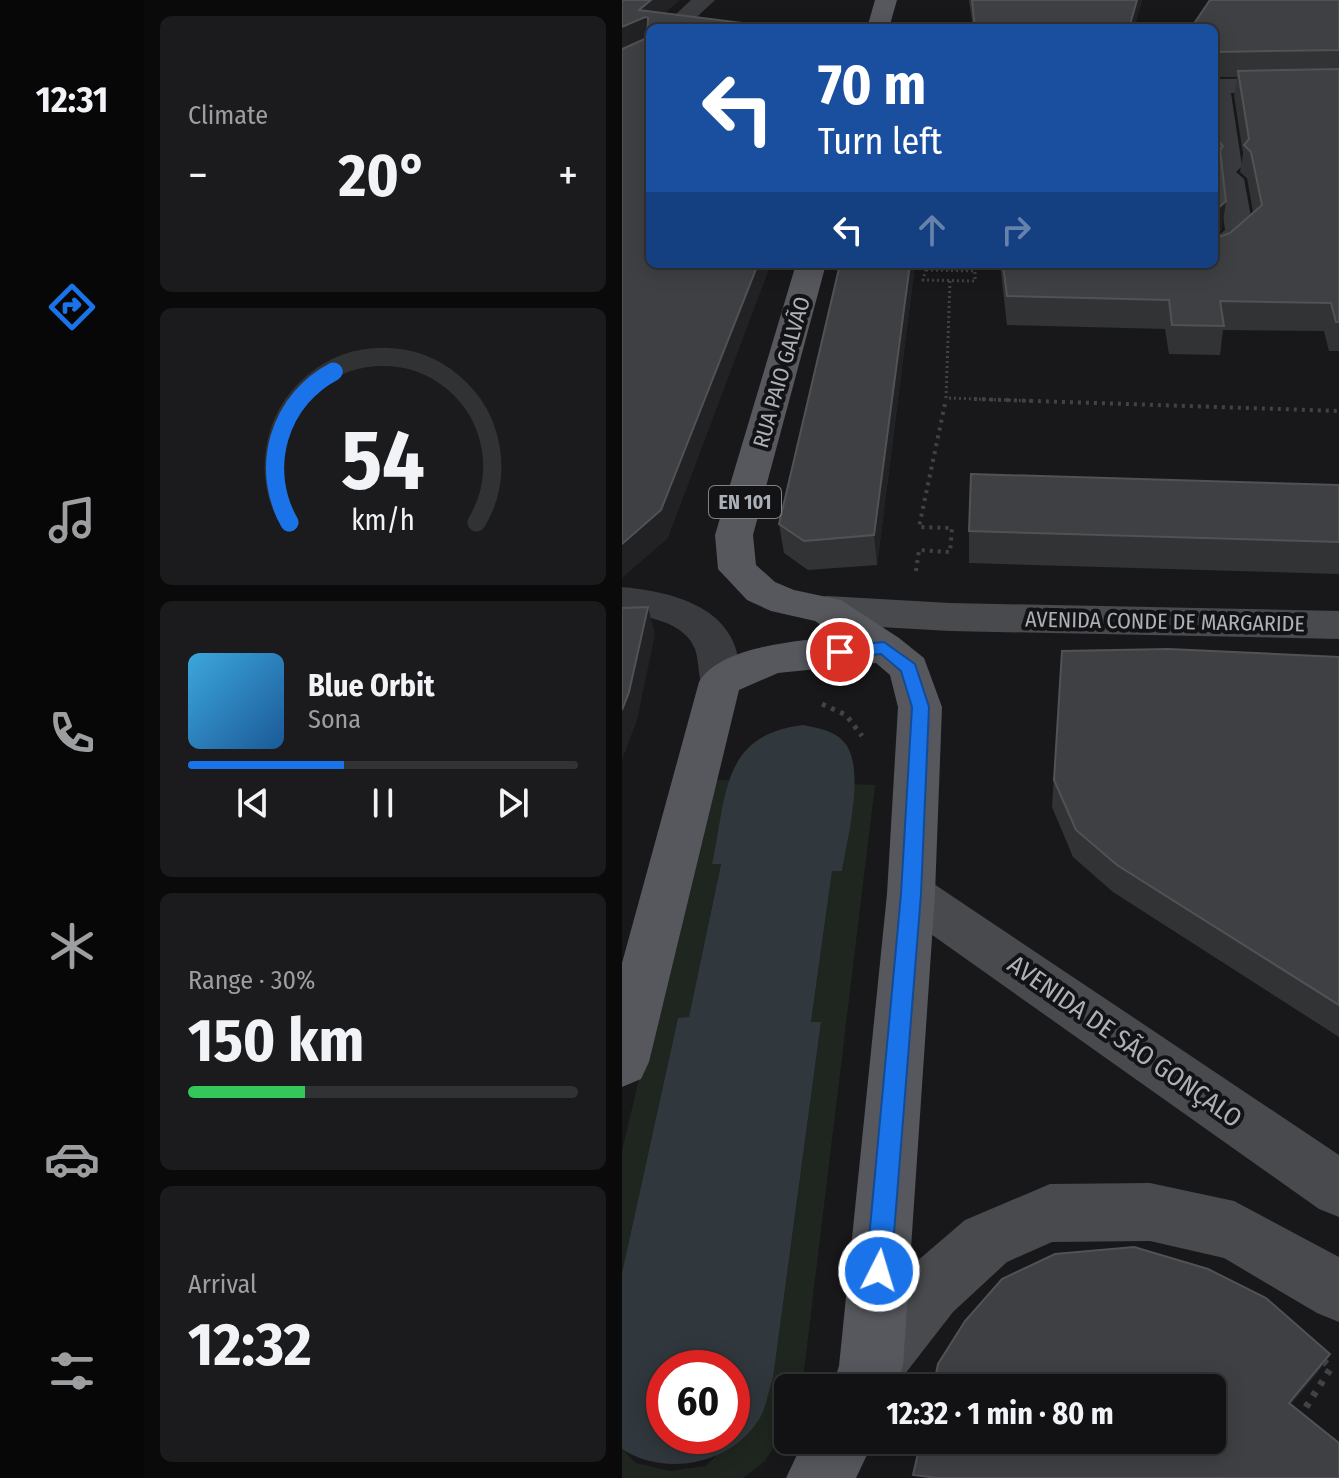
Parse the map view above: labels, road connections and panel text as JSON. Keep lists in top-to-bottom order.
{
  "streets": {
    "main road": ["RUA PAIO GALVÃO", "EN 101"],
    "street": ["AVENIDA CONDE DE MARGARIDE", "AVENIDA DE SÃO GONÇALO"]
  },
  "crossings": [
    ["RUA PAIO GALVÃO", "EN 101"],
    ["RUA PAIO GALVÃO", "AVENIDA CONDE DE MARGARIDE"],
    ["EN 101", "AVENIDA CONDE DE MARGARIDE"],
    ["EN 101", "AVENIDA DE SÃO GONÇALO"]
  ],
  "page": {
    "tabs": "12:31",
    "tile": [
      "Climate",
      ["Range · 30%", "150 km"],
      ["Arrival", "12:32"]
    ],
    "turn": ["70 m", "Turn left"],
    "heat": ["−", "20°", "+"],
    "song": ["Blue Orbit", "Sona"],
    "limit": "60",
    "trip": "12:32 · 1 min · 80 m",
    "gauge": ["54", "km/h"]
  }
}
